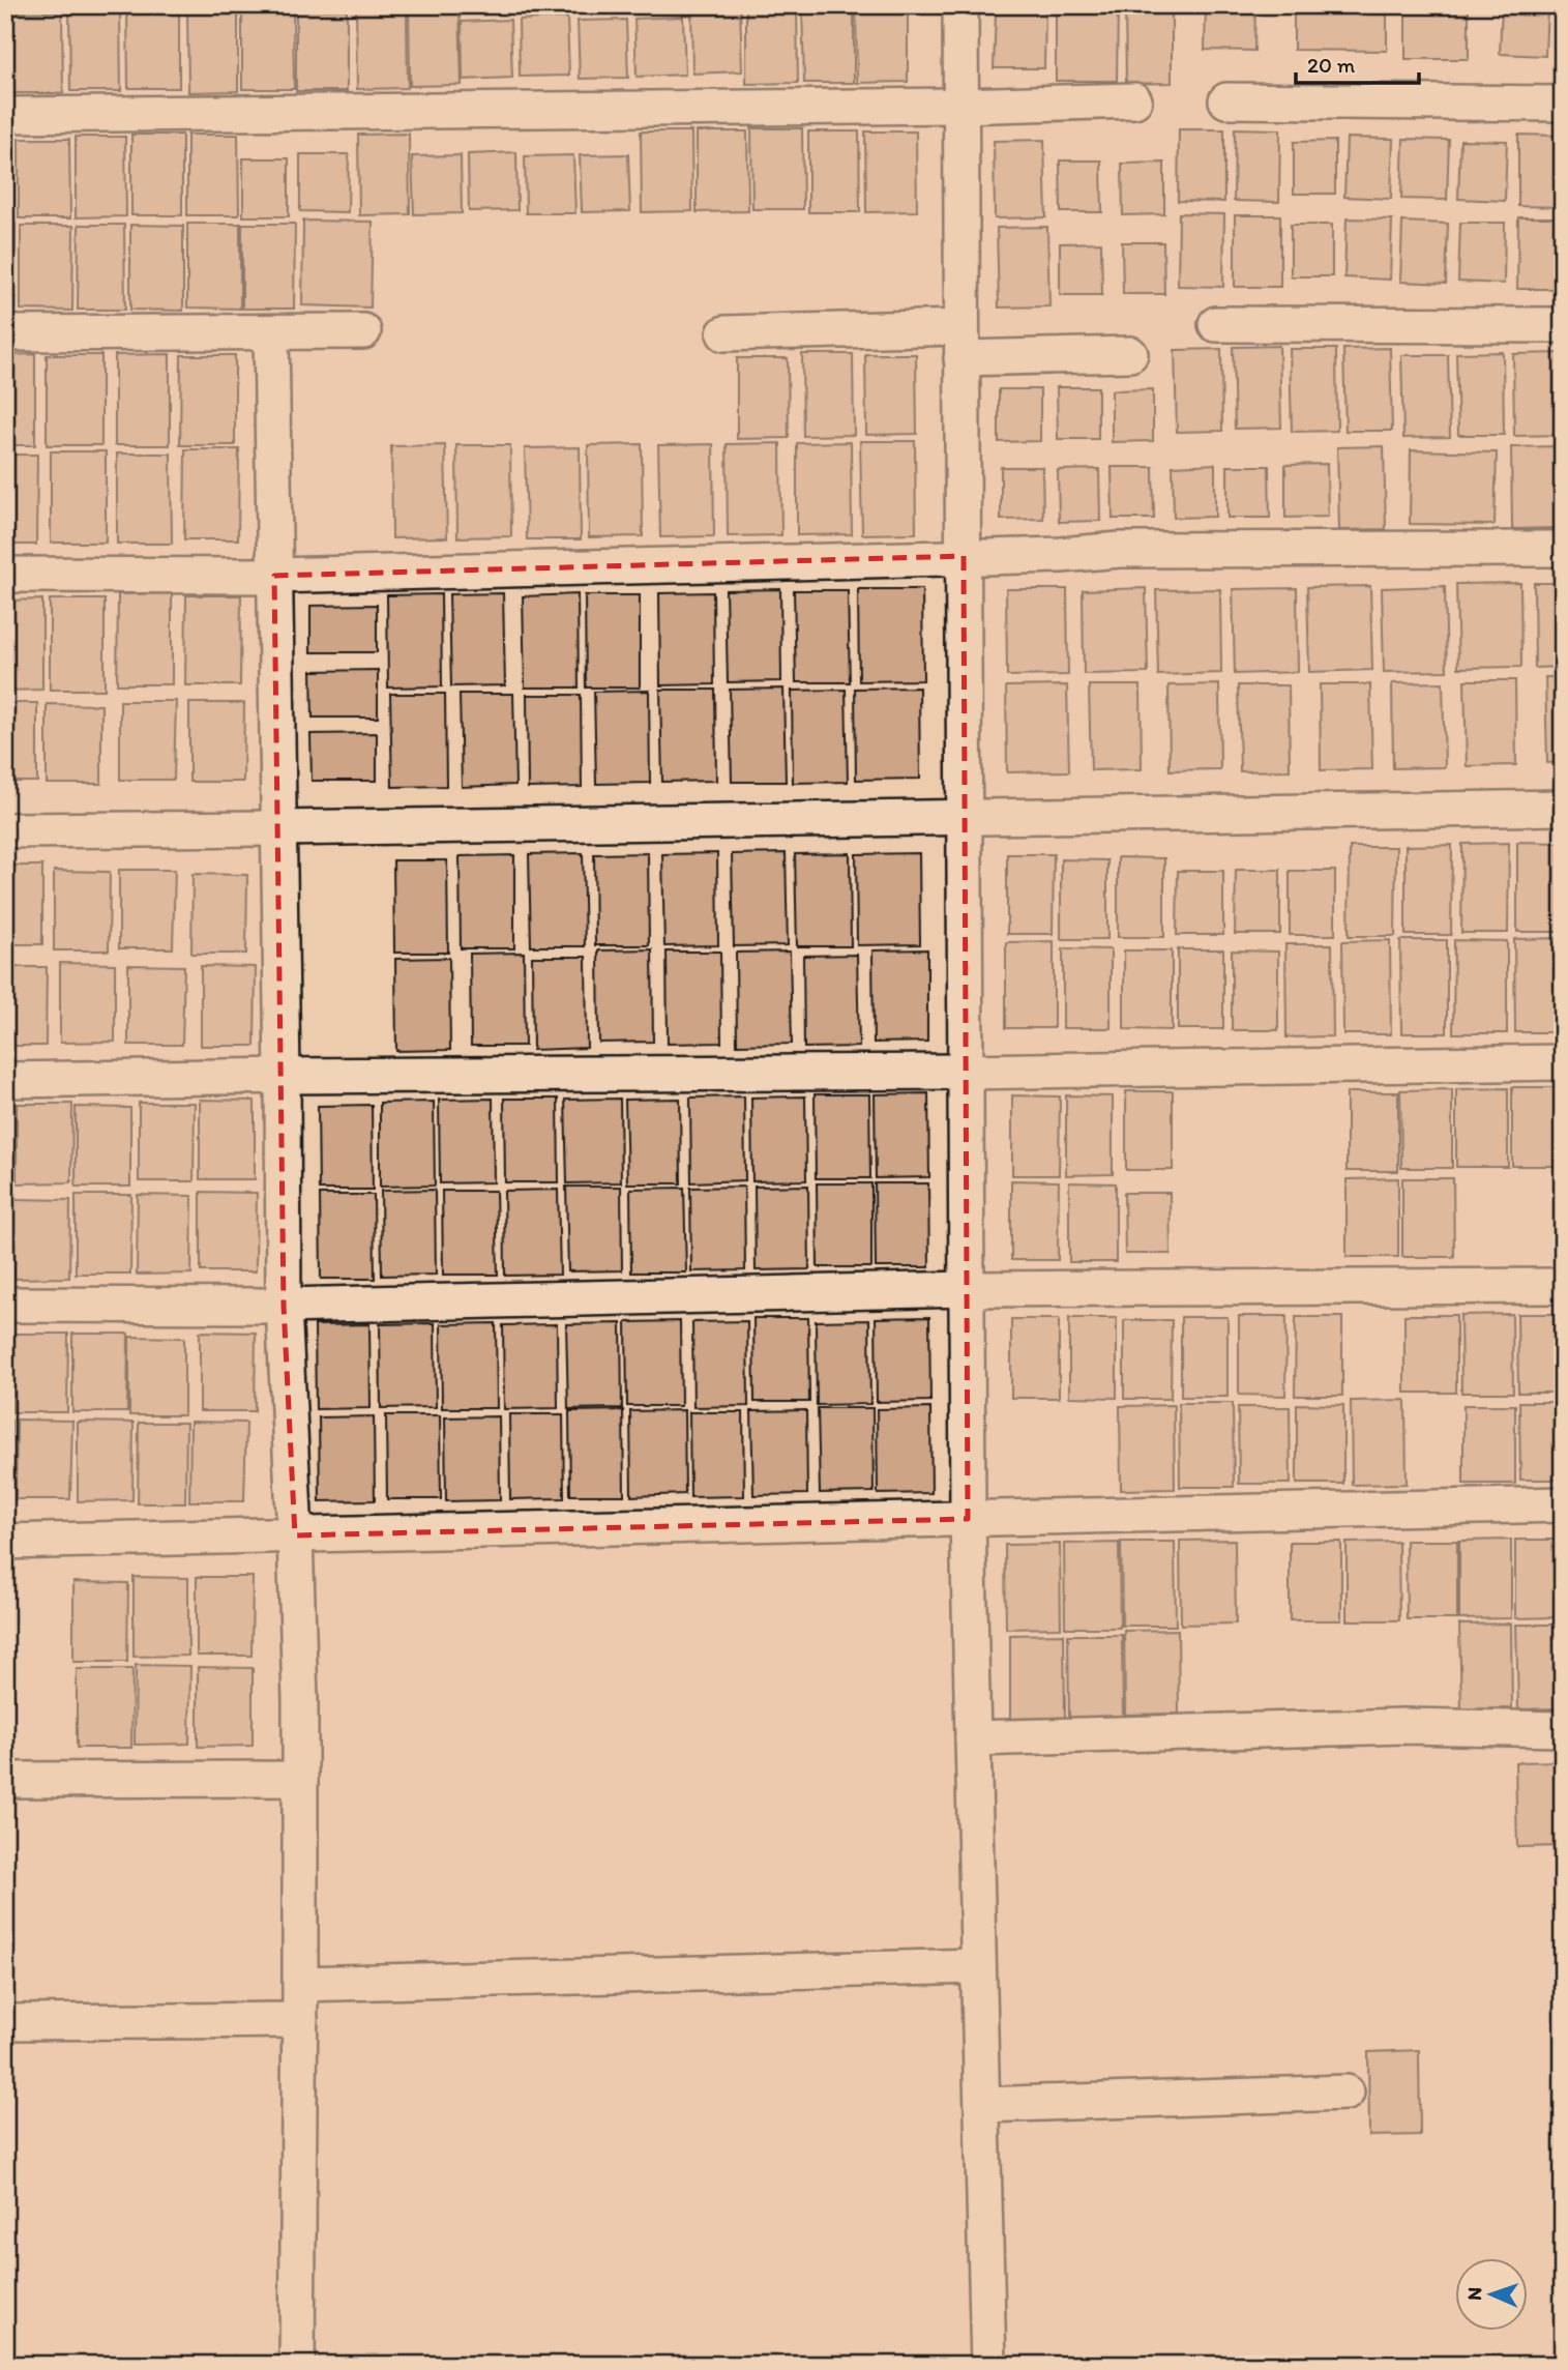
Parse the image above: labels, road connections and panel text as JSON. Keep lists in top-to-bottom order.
{
  "scale_bar": "20 m",
  "north": "left"
}
